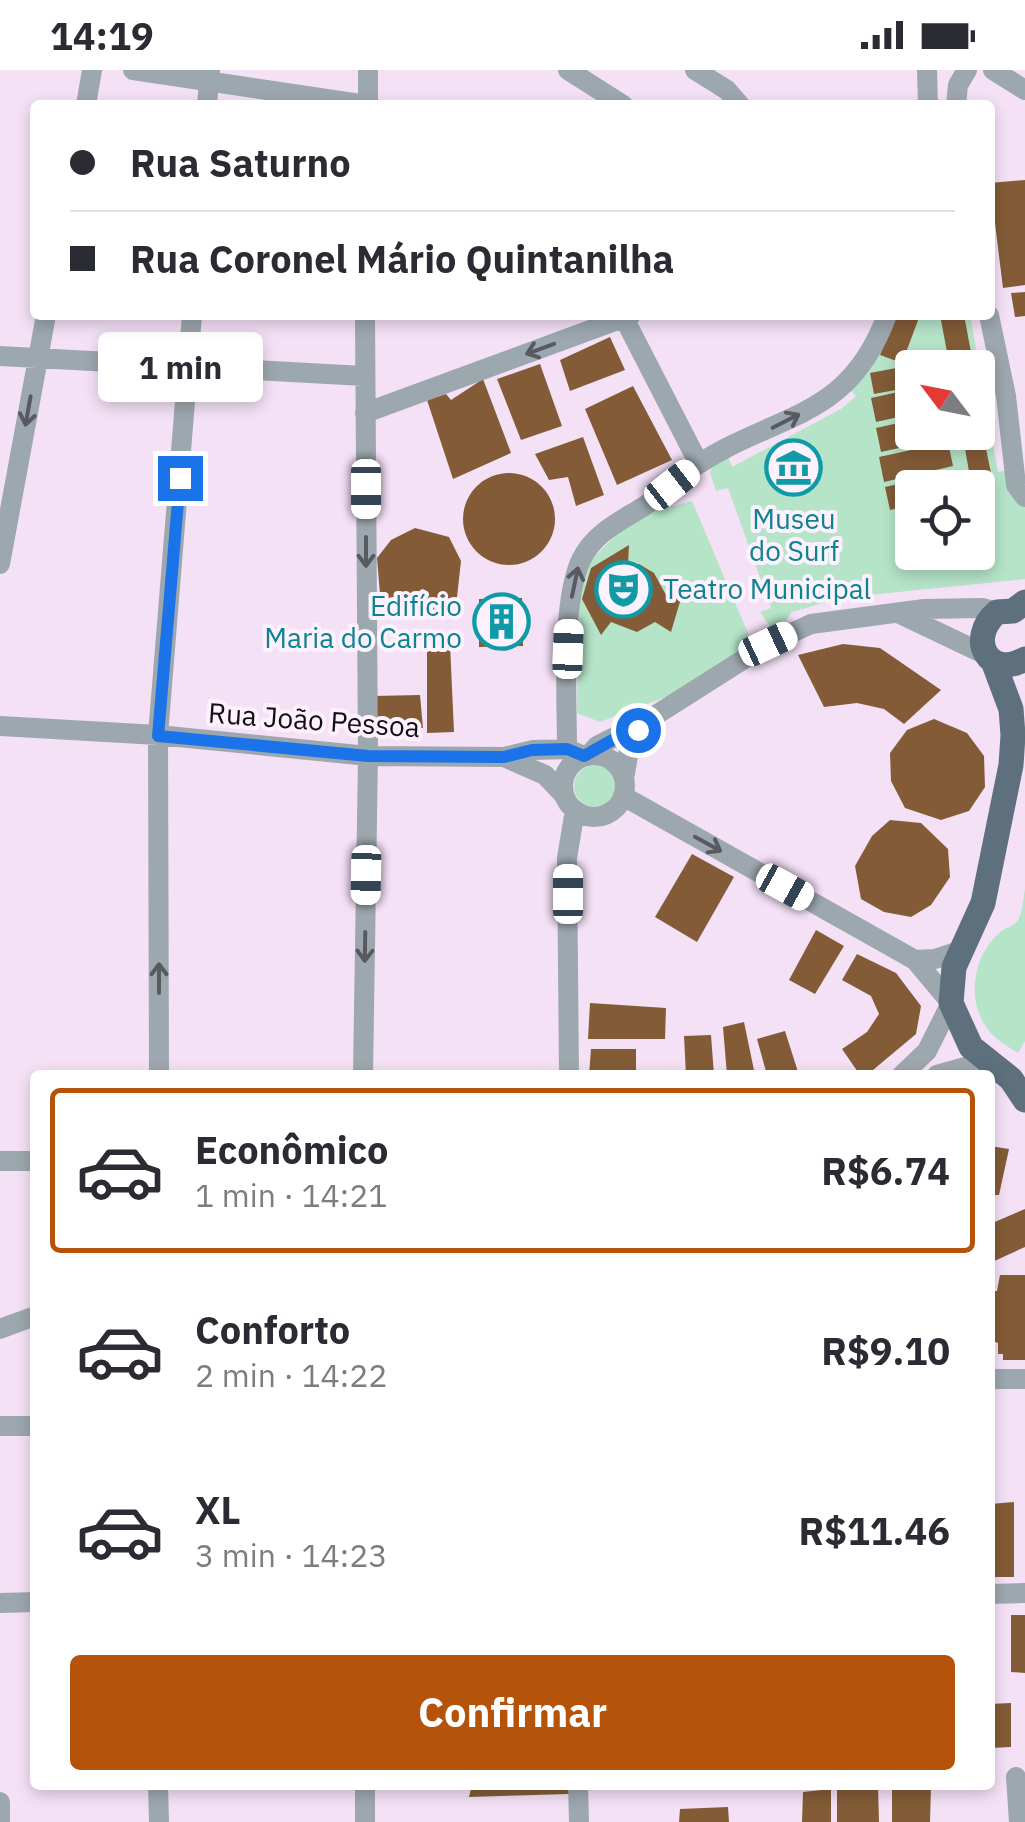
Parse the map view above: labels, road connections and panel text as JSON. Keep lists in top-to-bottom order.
{
  "streets": {
    "street": ["Rua João Pessoa"]
  },
  "places": {
    "museum": ["Museu do Surf"],
    "theatre": ["Teatro Municipal"],
    "building": ["Edifício Maria do Carmo"]
  },
  "north": "top left",
  "page": {
    "status": "14:19",
    "banner": ["Rua Saturno", "Rua Coronel Mário Quintanilha"],
    "bubble": "1 min",
    "list": [
      {
        "name": "Econômico",
        "note": "1 min · 14:21",
        "value": "R$6.74"
      },
      {
        "name": "Conforto",
        "note": "2 min · 14:22",
        "value": "R$9.10"
      },
      {
        "name": "XL",
        "note": "3 min · 14:23",
        "value": "R$11.46"
      }
    ],
    "buttons": "Confirmar"
  }
}
